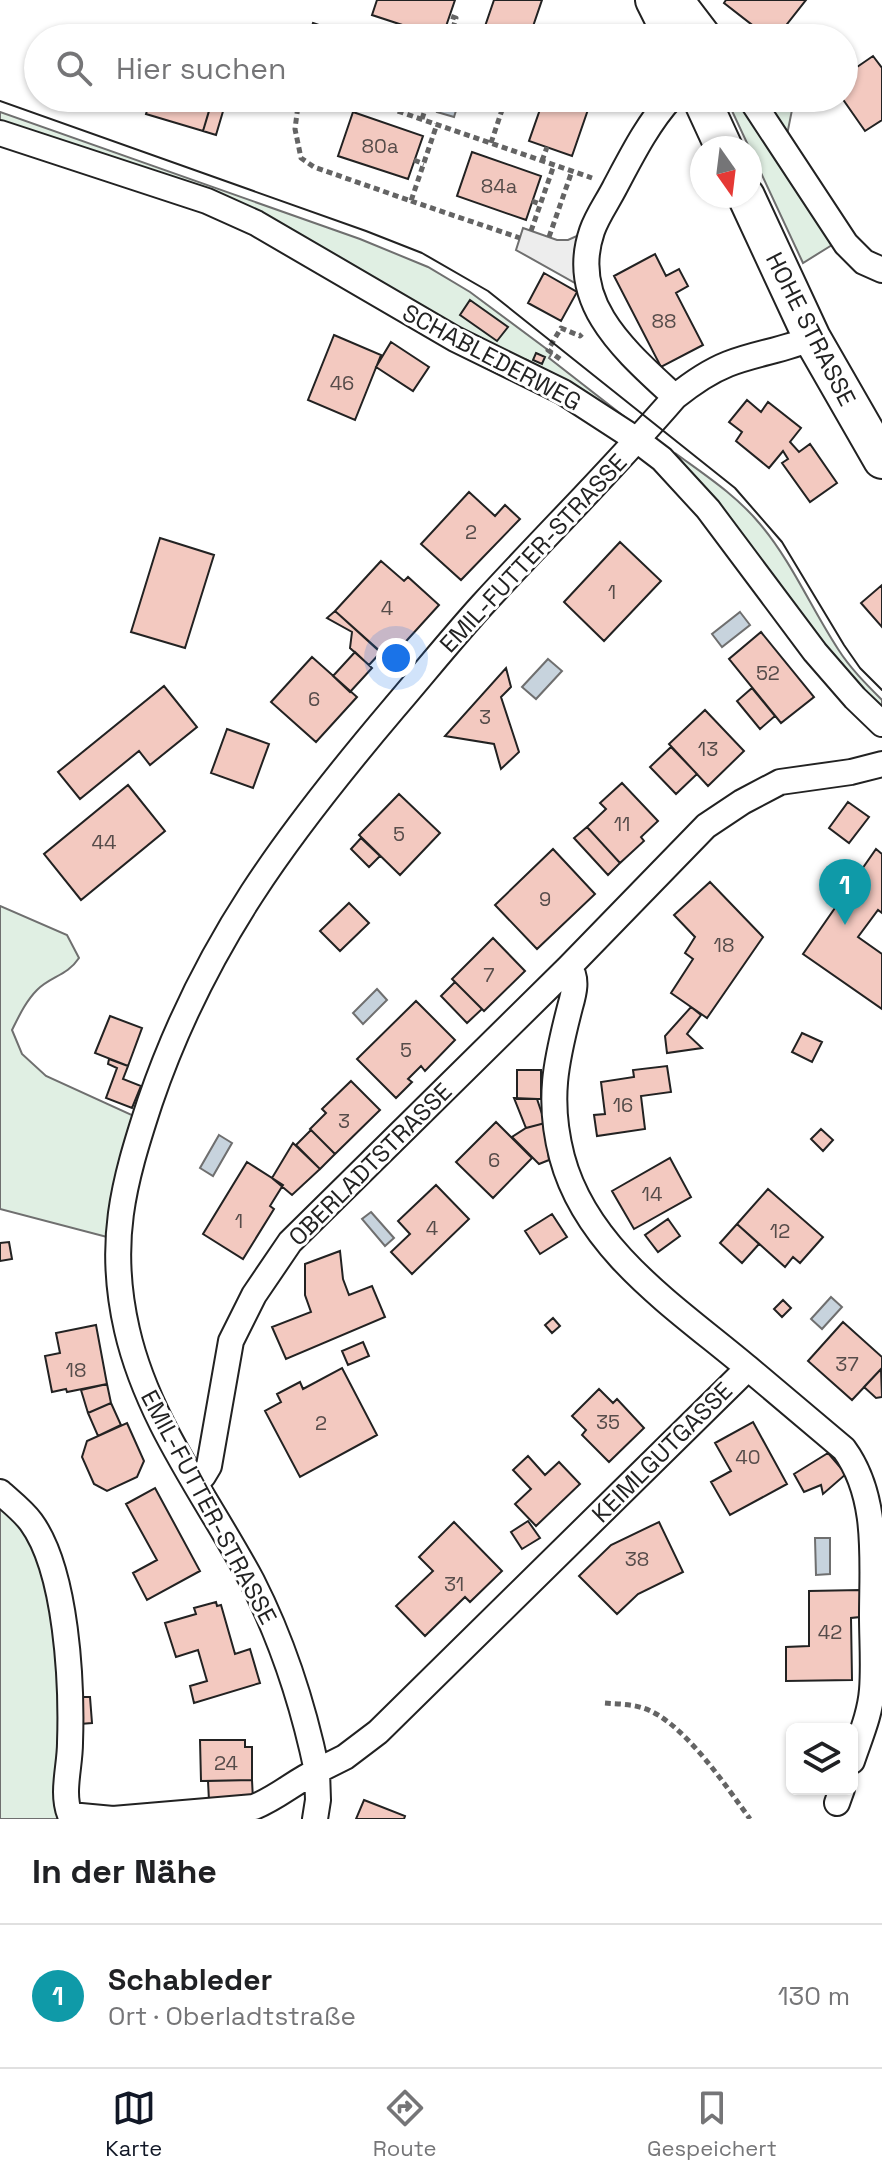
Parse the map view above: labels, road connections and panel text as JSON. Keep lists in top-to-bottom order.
{
  "streets": {
    "main road": ["HOHE STRASSE"],
    "street": [
      "SCHABLEDERWEG",
      "EMIL-FUTTER-STRASSE",
      "OBERLADTSTRASSE",
      "KEIMLGUTGASSE"
    ]
  },
  "crossings": [
    ["HOHE STRASSE", "EMIL-FUTTER-STRASSE"],
    ["SCHABLEDERWEG", "EMIL-FUTTER-STRASSE"],
    ["EMIL-FUTTER-STRASSE", "OBERLADTSTRASSE"],
    ["EMIL-FUTTER-STRASSE", "KEIMLGUTGASSE"]
  ],
  "house_numbers": [
    "80a",
    "84a",
    "88",
    "46",
    "2",
    "1",
    "4",
    "52",
    "6",
    "3",
    "13",
    "11",
    "5",
    "44",
    "9",
    "18",
    "7",
    "5",
    "16",
    "3",
    "6",
    "14",
    "1",
    "4",
    "12",
    "37",
    "18",
    "35",
    "2",
    "40",
    "38",
    "31",
    "42",
    "24"
  ],
  "north": "bottom",
  "page": {
    "search": "Hier suchen",
    "pins": "1",
    "heading": "In der Nähe",
    "list": [
      {
        "mark": "1",
        "name": "Schableder",
        "note": "Ort · Oberladtstraße",
        "value": "130 m"
      }
    ],
    "nav": ["Karte", "Route", "Gespeichert"]
  }
}
